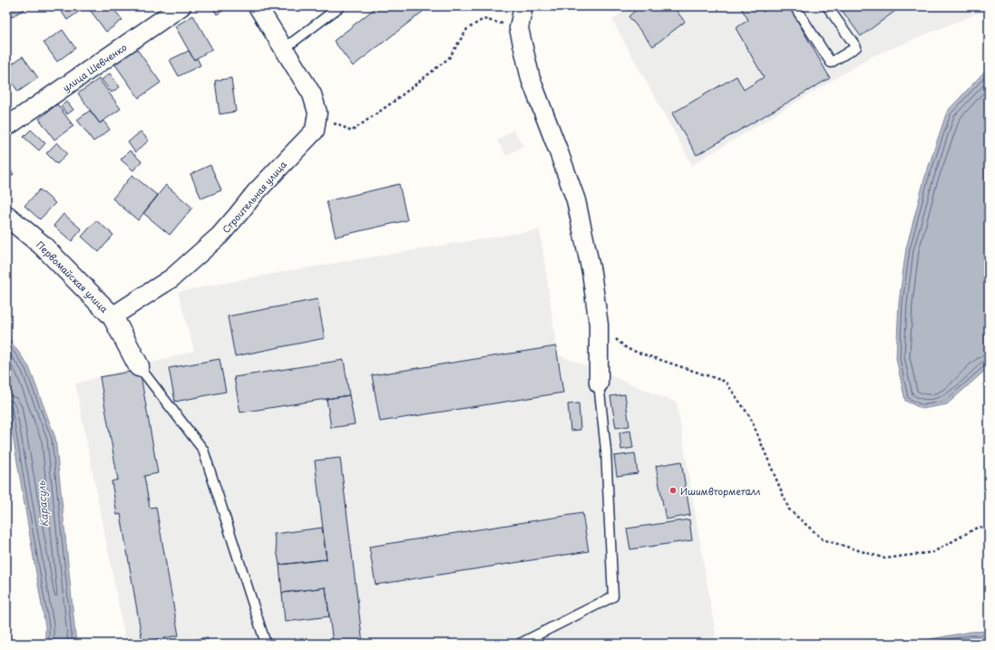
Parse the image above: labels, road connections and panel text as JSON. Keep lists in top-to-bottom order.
{
  "streets": {
    "street": ["улица Шевченко", "Строительная улица", "Первомайская улица"]
  },
  "crossings": [
    ["Строительная улица", "Первомайская улица"]
  ],
  "water": ["Карасуль"],
  "places": ["Ишимвторметалл"]
}
